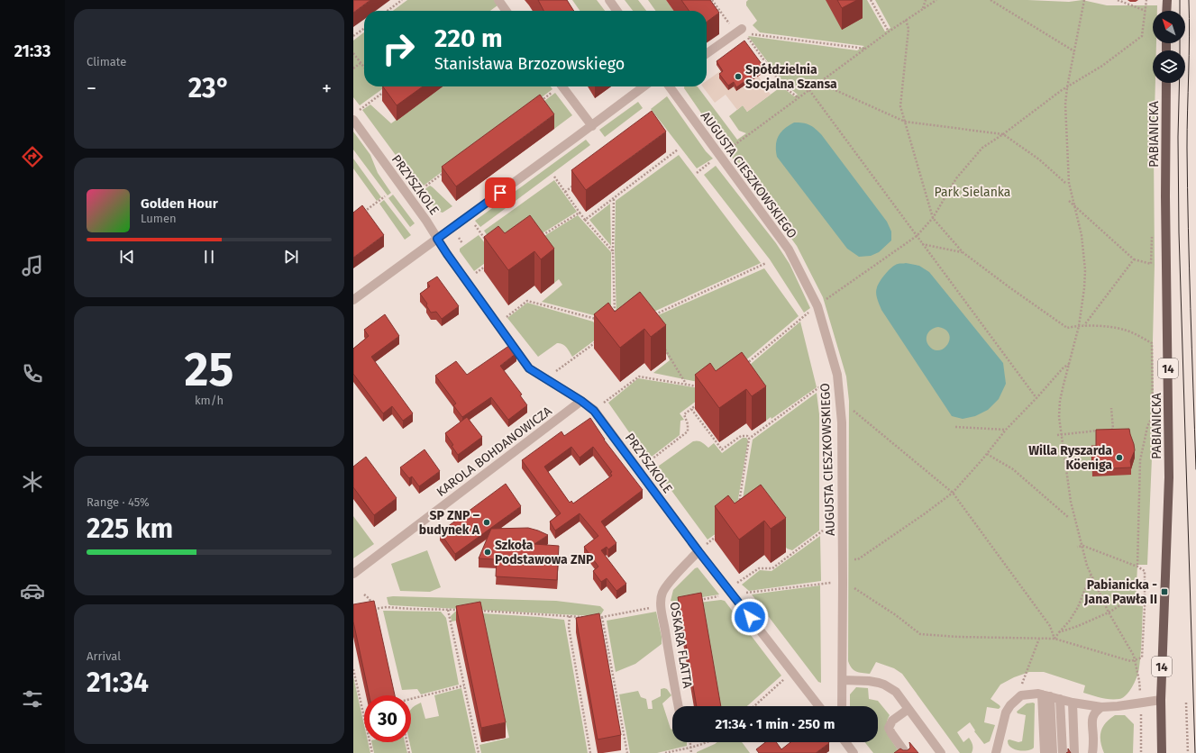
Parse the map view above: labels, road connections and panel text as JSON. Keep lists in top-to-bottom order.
{
  "streets": {
    "main road": ["PABIANICKA", "14"],
    "street": [
      "AUGUSTA CIESZKOWSKIEGO",
      "PRZYSZKOLE",
      "KAROLA BOHDANOWICZA",
      "OSKARA FLATTA"
    ]
  },
  "crossings": [
    ["PRZYSZKOLE", "KAROLA BOHDANOWICZA"],
    ["PRZYSZKOLE", "OSKARA FLATTA"]
  ],
  "parks": ["Park Sielanka"],
  "places": {
    "other": [
      "Spółdzielnia Socjalna Szansa",
      "Willa Ryszarda Köeniga",
      "SP ZNP – budynek A",
      "Szkoła Podstawowa ZNP"
    ],
    "transit": ["Pabianicka - Jana Pawła II"]
  },
  "north": "top left",
  "page": {
    "tabs": "21:33",
    "tile": [
      "Climate",
      ["25", "km/h"],
      ["Range · 45%", "225 km"],
      ["Arrival", "21:34"]
    ],
    "turn": ["220 m", "Stanisława Brzozowskiego"],
    "heat": ["−", "23°", "+"],
    "song": ["Golden Hour", "Lumen"],
    "limit": "30",
    "trip": "21:34 · 1 min · 250 m"
  }
}
